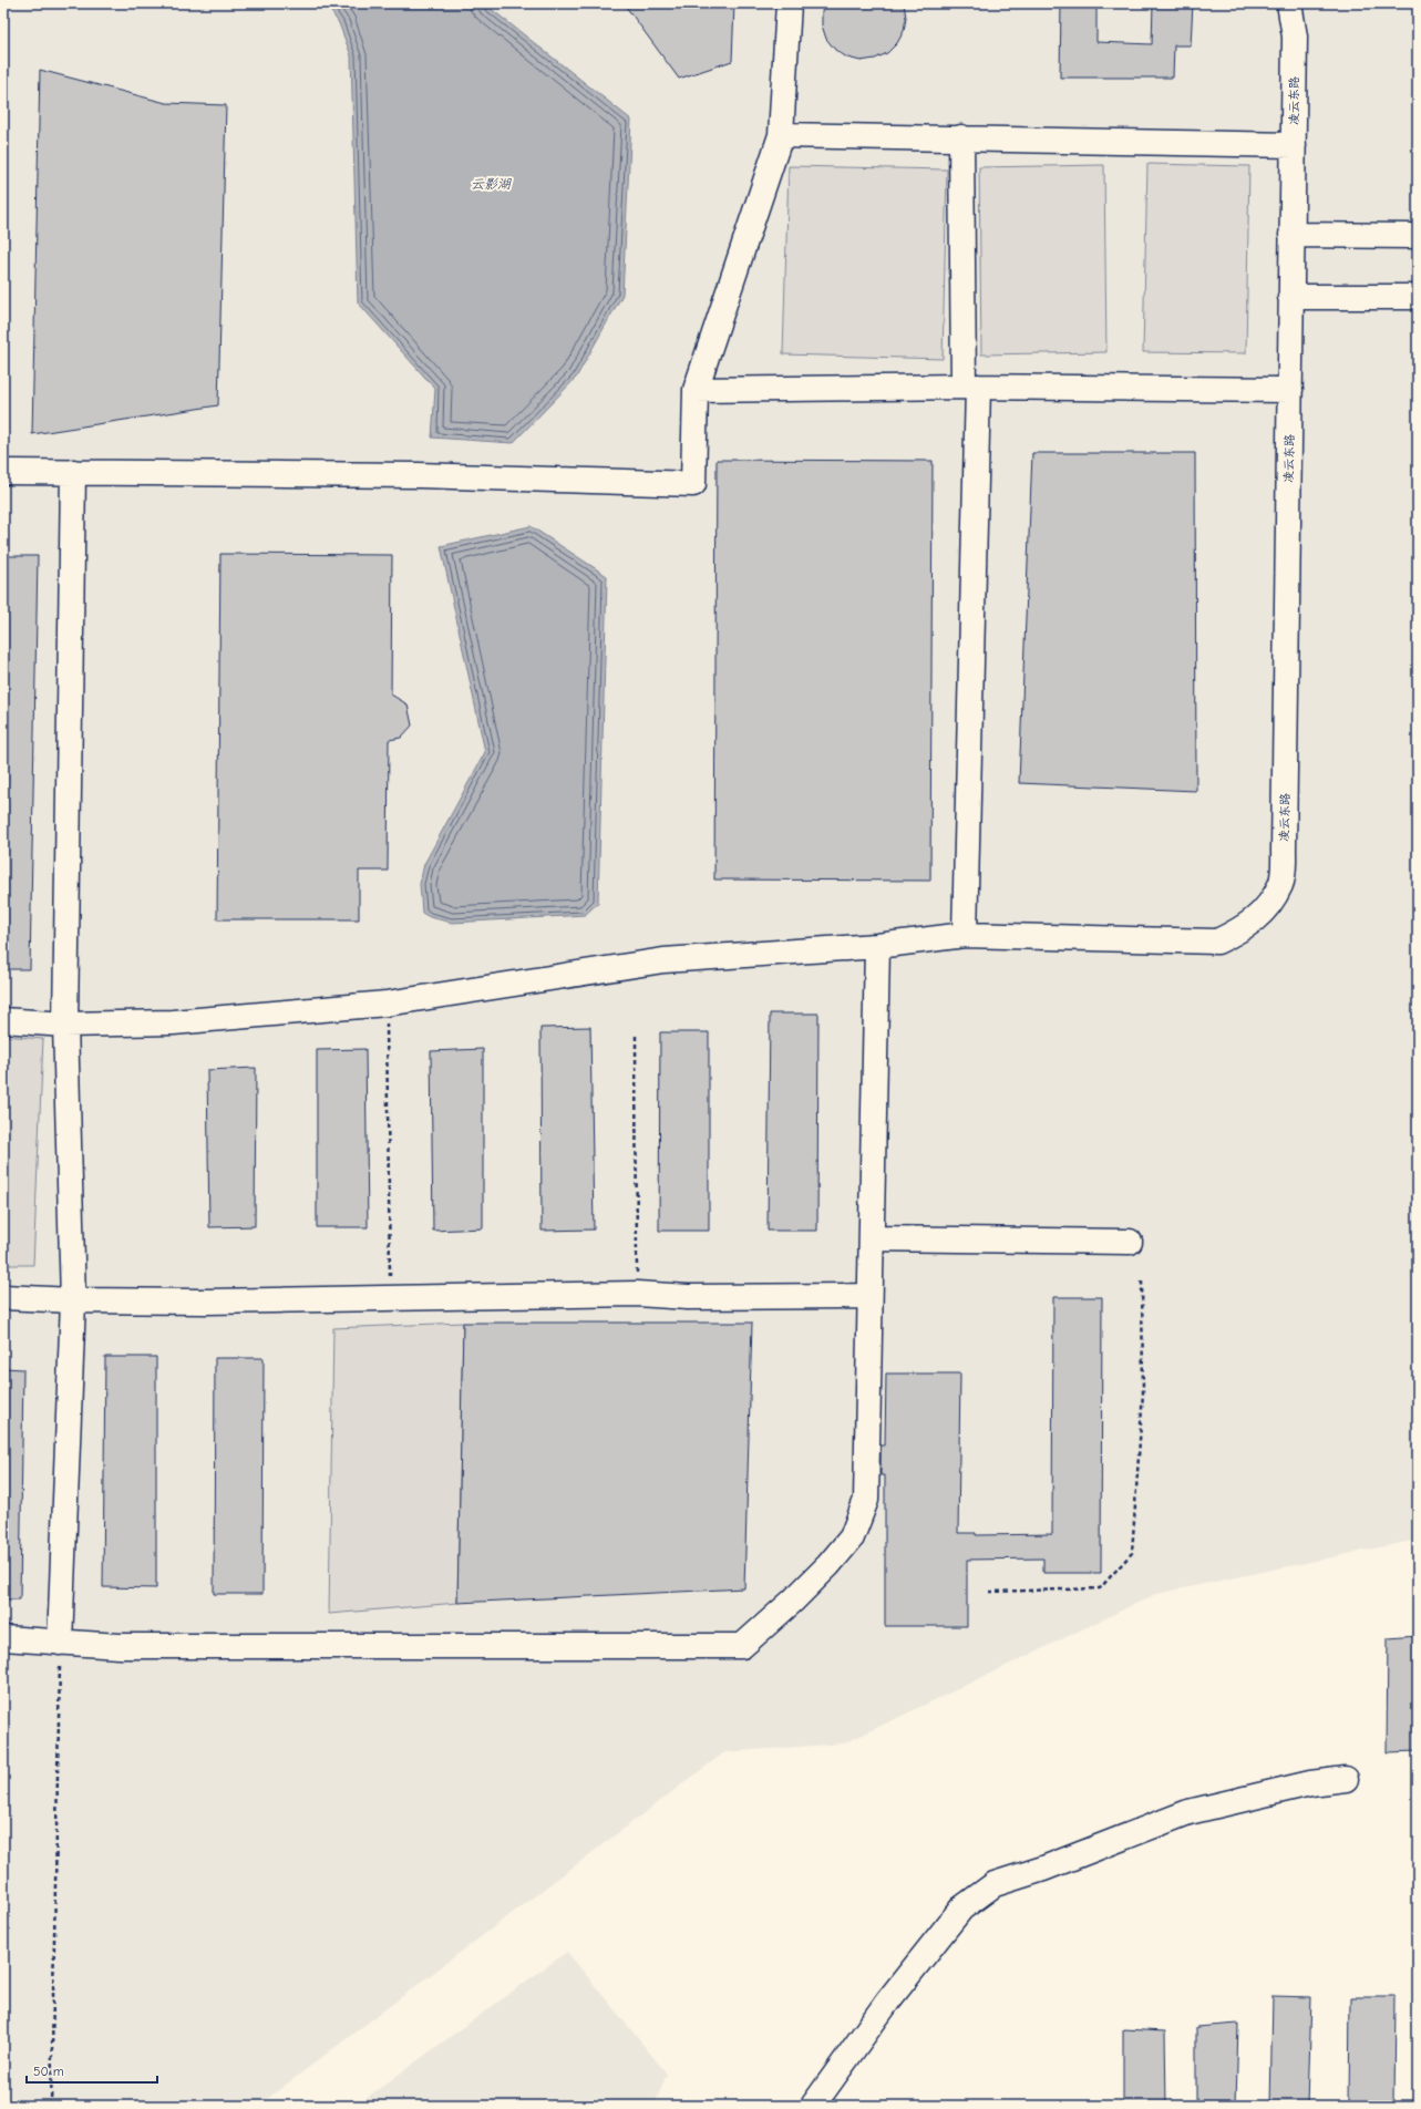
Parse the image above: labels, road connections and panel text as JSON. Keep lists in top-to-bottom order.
{
  "streets": {
    "street": ["凌云东路"]
  },
  "water": ["云影湖"],
  "scale_bar": "50 m"
}
